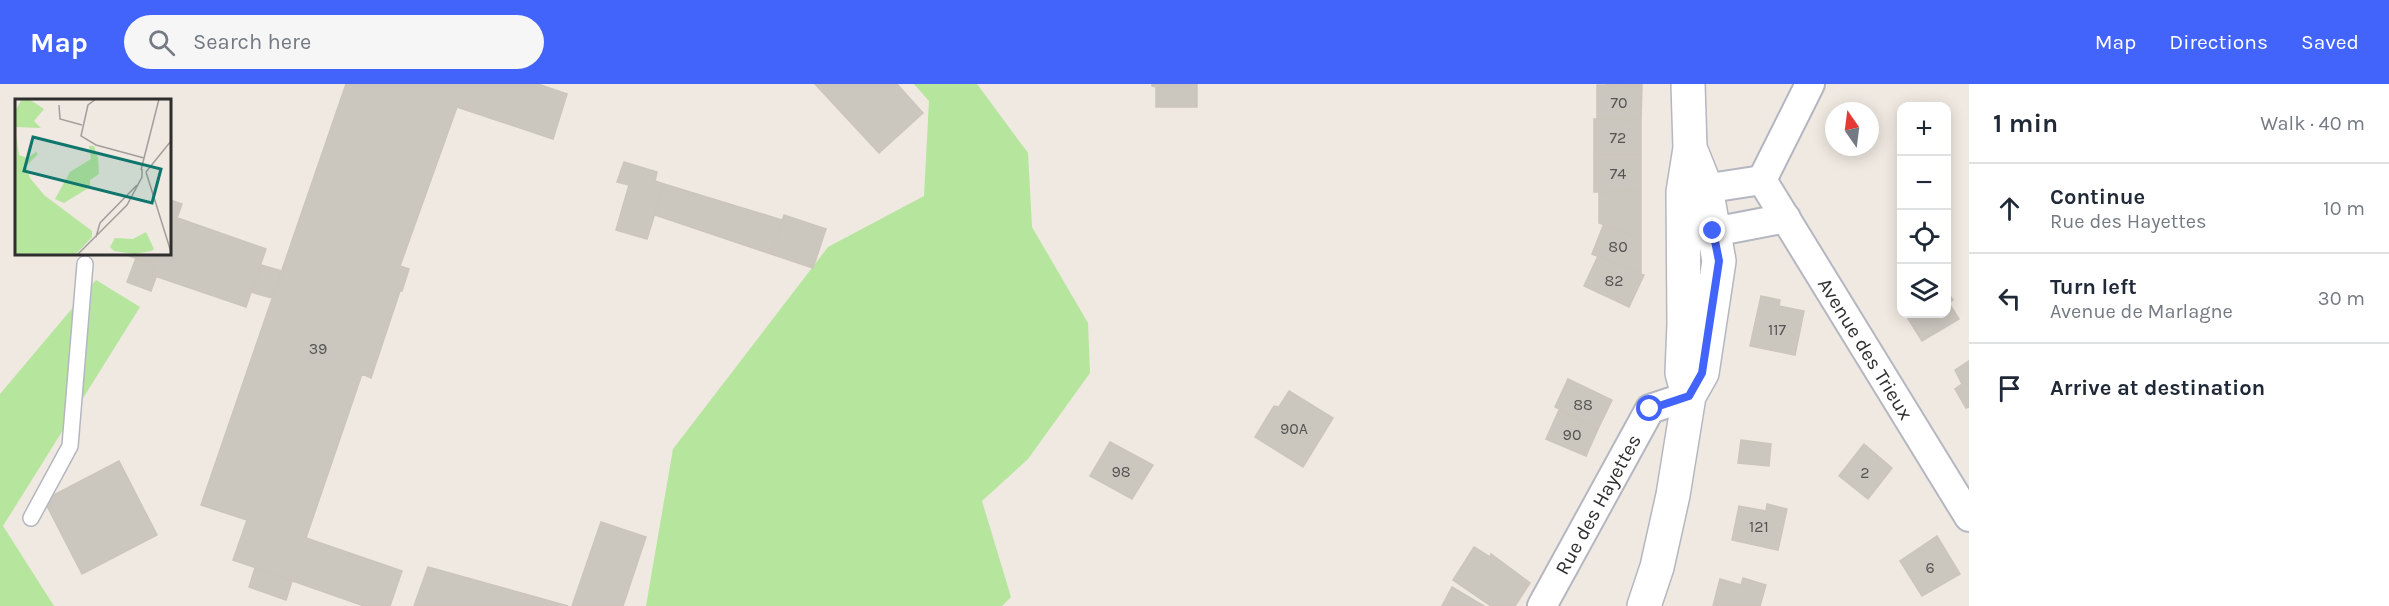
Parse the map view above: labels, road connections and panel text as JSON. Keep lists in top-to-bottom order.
{
  "streets": {
    "street": ["Avenue des Trieux", "Rue des Hayettes"]
  },
  "house_numbers": [
    "70",
    "72",
    "74",
    "80",
    "82",
    "117",
    "39",
    "88",
    "90A",
    "90",
    "98",
    "2",
    "121",
    "6"
  ],
  "north": "top",
  "page": {
    "header": "Map",
    "search": "Search here",
    "nav": ["Map", "Directions", "Saved"],
    "heading": ["1 min", "Walk · 40 m"],
    "map_buttons": ["+", "−"],
    "list": [
      ["Continue", "Rue des Hayettes", "10 m"],
      ["Turn left", "Avenue de Marlagne", "30 m"],
      "Arrive at destination"
    ]
  }
}
